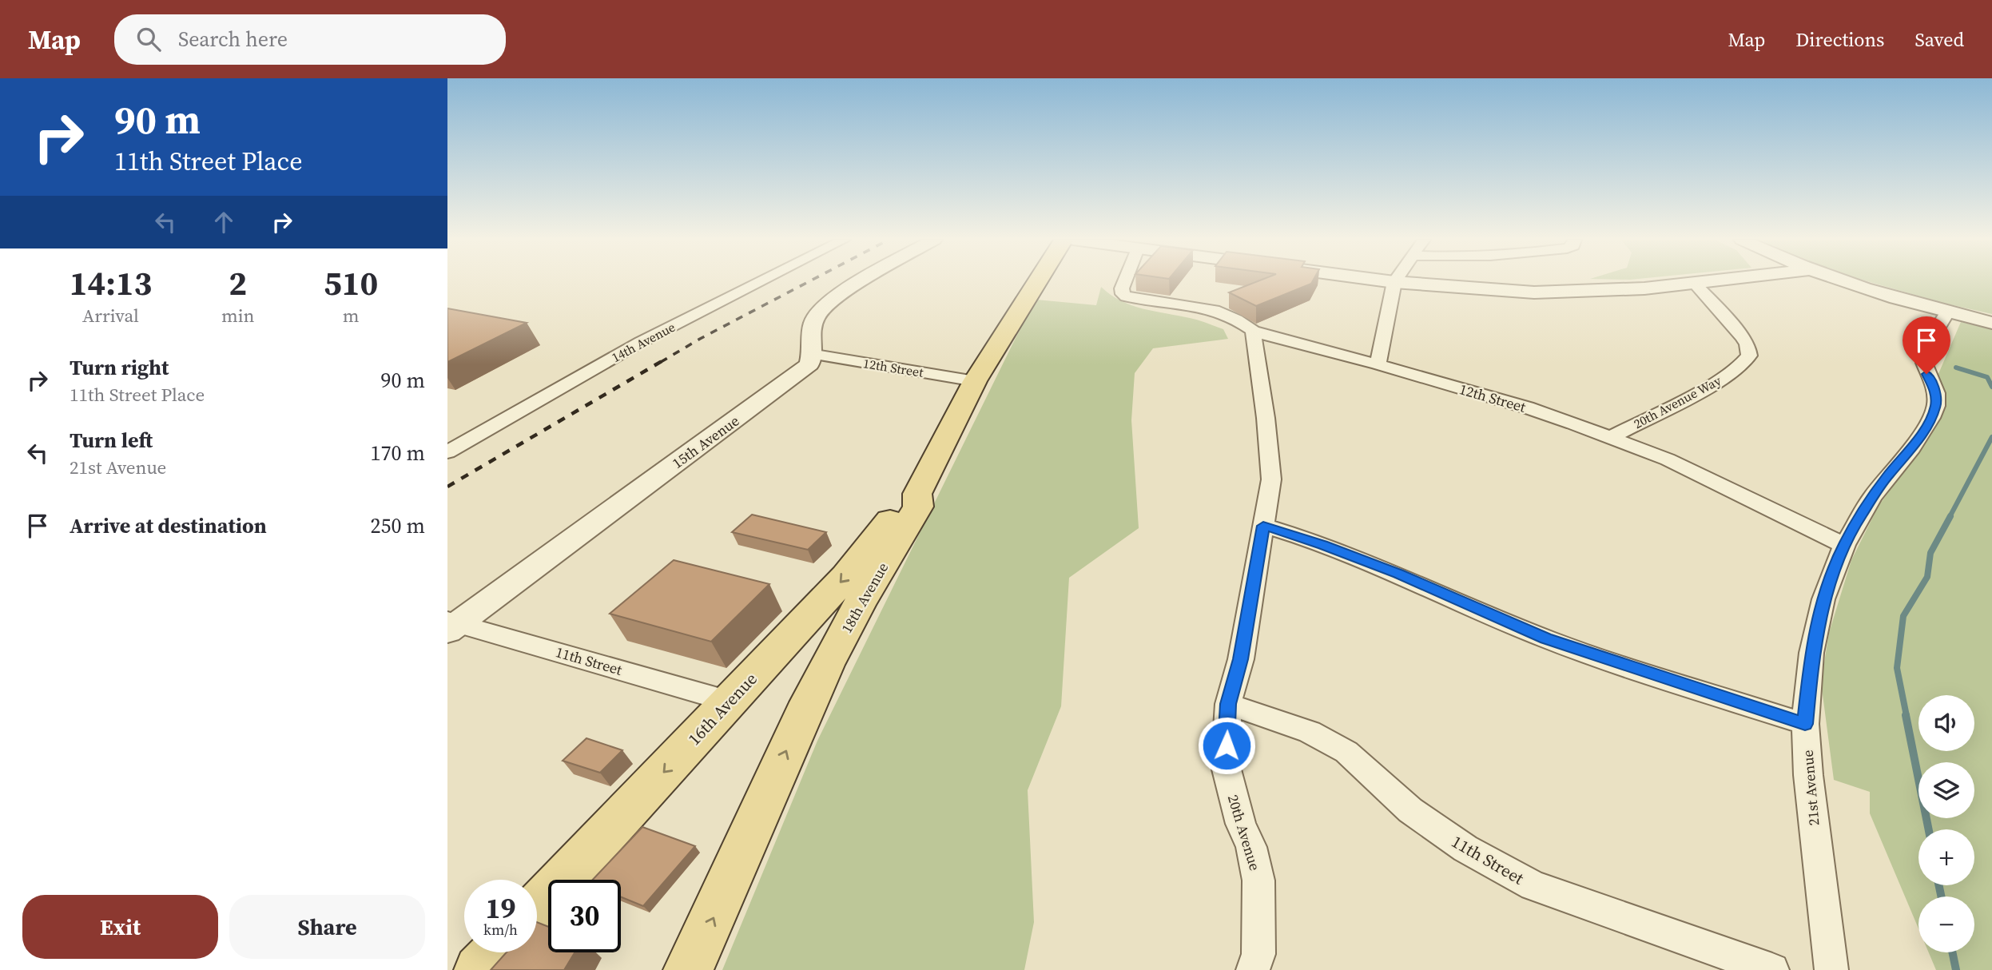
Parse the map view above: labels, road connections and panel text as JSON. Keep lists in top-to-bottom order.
{
  "streets": {
    "main road": ["18th Avenue", "16th Avenue"],
    "street": [
      "14th Avenue",
      "12th Street",
      "20th Avenue Way",
      "15th Avenue",
      "11th Street",
      "21st Avenue",
      "20th Avenue"
    ]
  },
  "crossings": [
    ["12th Street", "20th Avenue Way"],
    ["12th Street", "15th Avenue"],
    ["12th Street", "18th Avenue"],
    ["12th Street", "21st Avenue"],
    ["12th Street", "20th Avenue"],
    ["15th Avenue", "11th Street"],
    ["18th Avenue", "16th Avenue"],
    ["11th Street", "16th Avenue"],
    ["11th Street", "20th Avenue"]
  ],
  "one_way": ["18th Avenue", "16th Avenue"],
  "page": {
    "header": "Map",
    "search": "Search here",
    "nav": ["Map", "Directions", "Saved"],
    "turn": ["90 m", "11th Street Place"],
    "eta": [
      "14:13",
      "Arrival",
      "2",
      "min",
      "510",
      "m"
    ],
    "list": [
      {
        "name": "Turn right",
        "note": "11th Street Place",
        "value": "90 m"
      },
      {
        "name": "Turn left",
        "note": "21st Avenue",
        "value": "170 m"
      },
      {
        "name": "Arrive at destination",
        "value": "250 m"
      }
    ],
    "map_buttons": ["+", "−"],
    "speed": "19 km/h",
    "limit": "30",
    "buttons": ["Exit", "Share"]
  }
}
